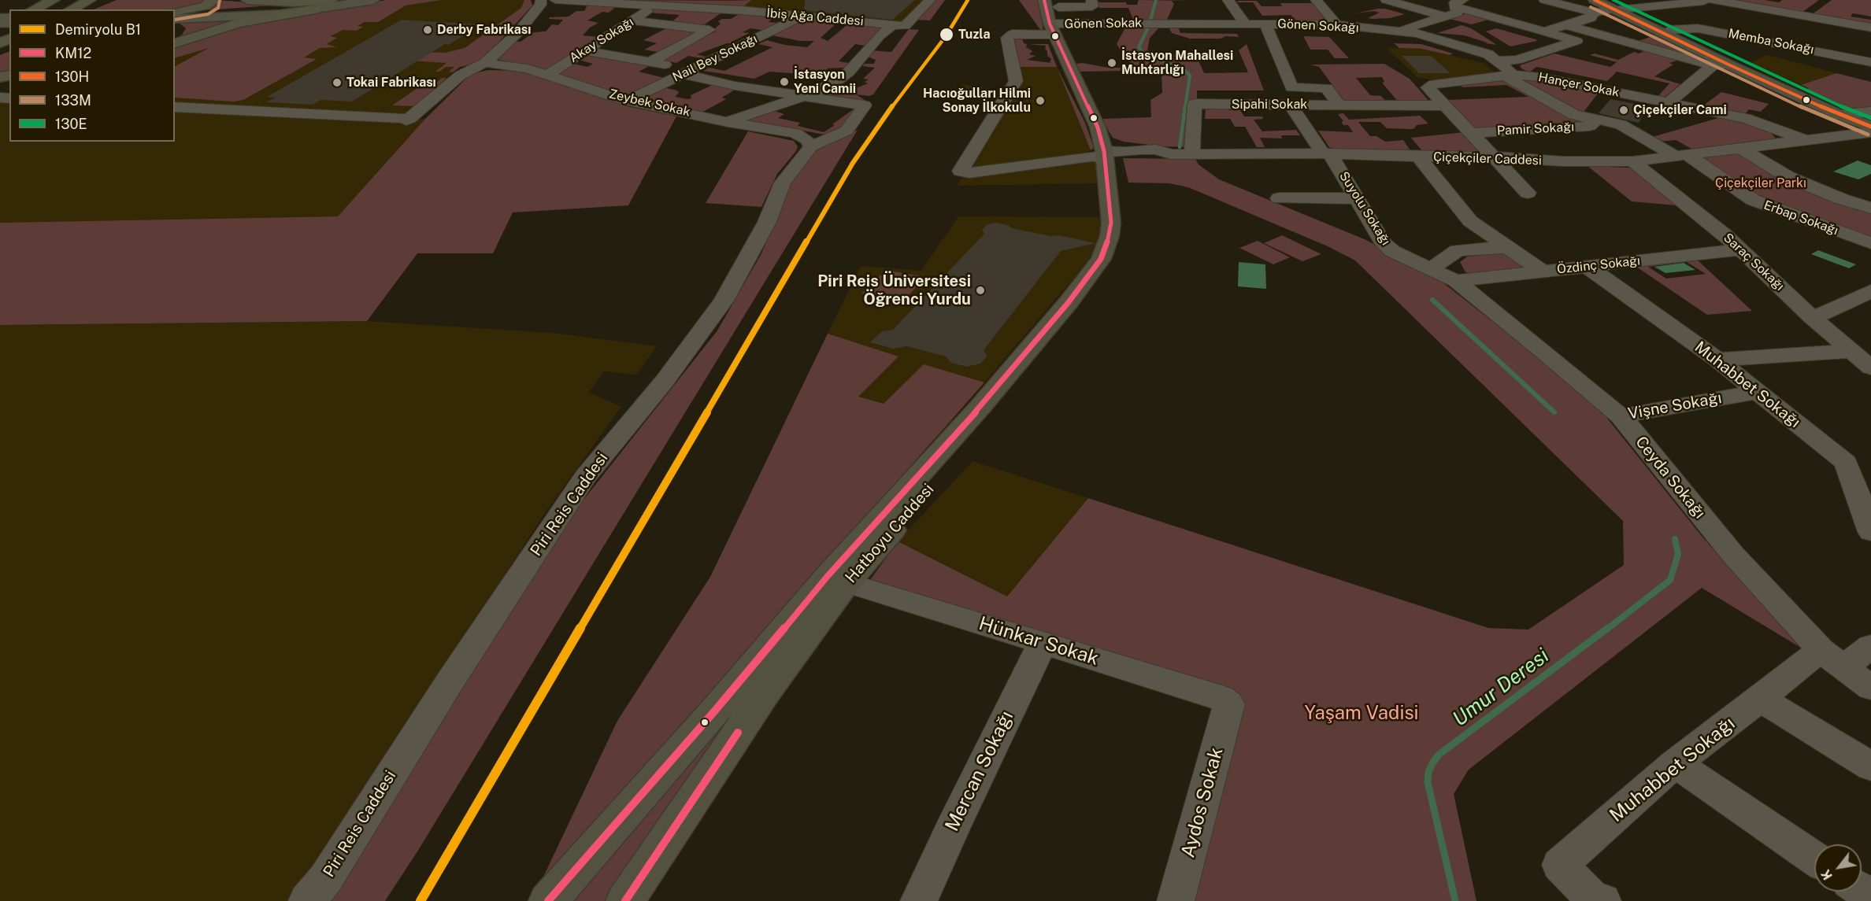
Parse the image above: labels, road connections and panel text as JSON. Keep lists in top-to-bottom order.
{
  "streets": {
    "main road": ["Hatboyu Caddesi"],
    "street": [
      "İbiş Ağa Caddesi",
      "Gönen Sokak",
      "Gönen Sokağı",
      "Akay Sokağı",
      "Memba Sokağı",
      "Nail Bey Sokağı",
      "Hançer Sokak",
      "Zeybek Sokak",
      "Sipahi Sokak",
      "Pamir Sokağı",
      "Çiçekçiler Caddesi",
      "Suyolu Sokağı",
      "Erbap Sokağı",
      "Saraç Sokağı",
      "Özdinç Sokağı",
      "Muhabbet Sokağı",
      "Vişne Sokağı",
      "Ceyda Sokağı",
      "Piri Reis Caddesi",
      "Hünkar Sokak",
      "Mercan Sokağı",
      "Aydos Sokak"
    ]
  },
  "crossings": [
    ["İbiş Ağa Caddesi", "Akay Sokağı"],
    ["İbiş Ağa Caddesi", "Nail Bey Sokağı"],
    ["Gönen Sokak", "Gönen Sokağı"],
    ["Gönen Sokak", "Çiçekçiler Caddesi"],
    ["Gönen Sokak", "Hatboyu Caddesi"],
    ["Gönen Sokağı", "Sipahi Sokak"],
    ["Gönen Sokağı", "Erbap Sokağı"],
    ["Akay Sokağı", "Zeybek Sokak"],
    ["Nail Bey Sokağı", "Zeybek Sokak"],
    ["Hançer Sokak", "Çiçekçiler Caddesi"],
    ["Hançer Sokak", "Erbap Sokağı"],
    ["Zeybek Sokak", "Piri Reis Caddesi"],
    ["Sipahi Sokak", "Çiçekçiler Caddesi"],
    ["Sipahi Sokak", "Suyolu Sokağı"],
    ["Pamir Sokağı", "Erbap Sokağı"],
    ["Çiçekçiler Caddesi", "Suyolu Sokağı"],
    ["Çiçekçiler Caddesi", "Erbap Sokağı"],
    ["Çiçekçiler Caddesi", "Saraç Sokağı"],
    ["Çiçekçiler Caddesi", "Hatboyu Caddesi"],
    ["Suyolu Sokağı", "Özdinç Sokağı"],
    ["Suyolu Sokağı", "Ceyda Sokağı"],
    ["Saraç Sokağı", "Özdinç Sokağı"],
    ["Özdinç Sokağı", "Muhabbet Sokağı"],
    ["Özdinç Sokağı", "Ceyda Sokağı"],
    ["Muhabbet Sokağı", "Vişne Sokağı"],
    ["Muhabbet Sokağı", "Ceyda Sokağı"],
    ["Vişne Sokağı", "Ceyda Sokağı"],
    ["Hatboyu Caddesi", "Hünkar Sokak"],
    ["Hünkar Sokak", "Mercan Sokağı"],
    ["Hünkar Sokak", "Aydos Sokak"]
  ],
  "water": ["Umur Deresi"],
  "parks": ["Çiçekçiler Parkı", "Yaşam Vadisi"],
  "places": [
    "Derby Fabrikası",
    "Tuzla",
    "İstasyon Mahallesi Muhtarlığı",
    "İstasyon Yeni Camii",
    "Tokai Fabrikası",
    "Hacıoğulları Hilmi Sonay İlkokulu",
    "Çiçekçiler Cami",
    "Piri Reis Üniversitesi Öğrenci Yurdu"
  ],
  "lines": [
    "rail line B1",
    "transit line KM12",
    "transit line 130H",
    "transit line 133M",
    "transit line 130E"
  ],
  "legend": [
    "Demiryolu B1",
    "KM12",
    "130H",
    "133M",
    "130E"
  ],
  "north": "bottom left"
}
